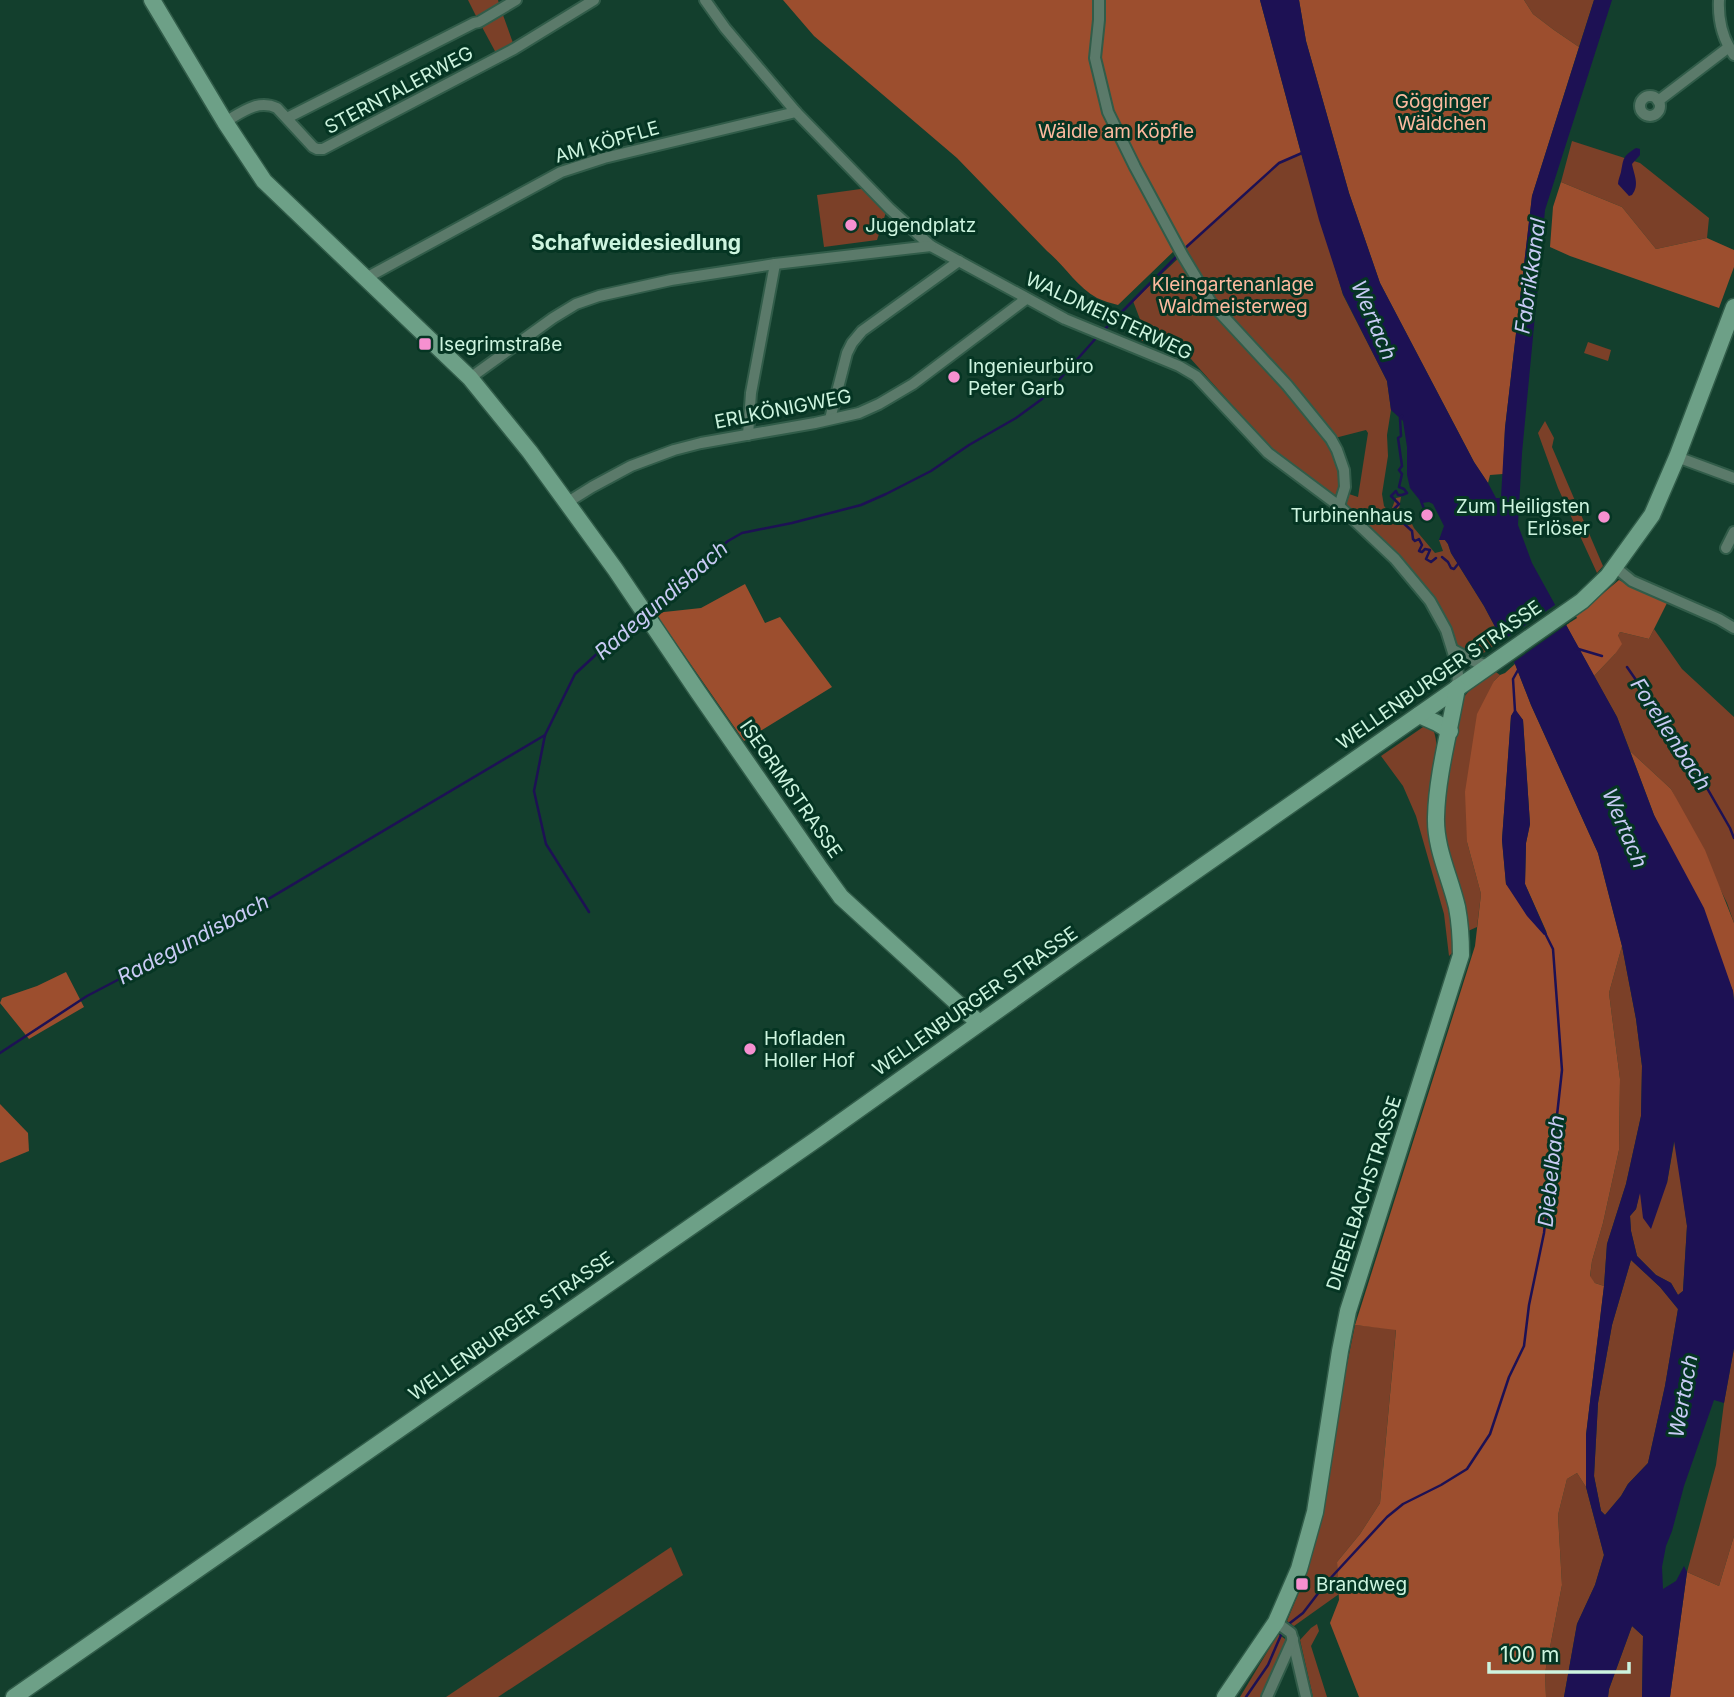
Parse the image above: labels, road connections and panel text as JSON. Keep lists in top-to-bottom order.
{
  "streets": {
    "street": [
      "STERNTALERWEG",
      "AM KÖPFLE",
      "WALDMEISTERWEG",
      "ERLKÖNIGWEG",
      "WELLENBURGER STRASSE",
      "ISEGRIMSTRASSE",
      "DIEBELBACHSTRASSE"
    ]
  },
  "crossings": [
    ["STERNTALERWEG", "ISEGRIMSTRASSE"],
    ["AM KÖPFLE", "WALDMEISTERWEG"],
    ["AM KÖPFLE", "ISEGRIMSTRASSE"],
    ["WALDMEISTERWEG", "ERLKÖNIGWEG"],
    ["WALDMEISTERWEG", "WELLENBURGER STRASSE"],
    ["WALDMEISTERWEG", "DIEBELBACHSTRASSE"],
    ["ERLKÖNIGWEG", "ISEGRIMSTRASSE"],
    ["WELLENBURGER STRASSE", "ISEGRIMSTRASSE"],
    ["WELLENBURGER STRASSE", "DIEBELBACHSTRASSE"]
  ],
  "districts": ["Schafweidesiedlung"],
  "water": [
    "Fabrikkanal",
    "Wertach",
    "Radegundisbach",
    "Forellenbach",
    "Diebelbach"
  ],
  "parks": ["Gögginger Wäldchen", "Wäldle am Köpfle", "Kleingartenanlage Waldmeisterweg"],
  "places": {
    "other": [
      "Jugendplatz",
      "Ingenieurbüro Peter Garb",
      "Turbinenhaus",
      "Zum Heiligsten Erlöser",
      "Hofladen Holler Hof"
    ],
    "transit": ["Isegrimstraße", "Brandweg"]
  },
  "scale_bar": "100 m"
}
